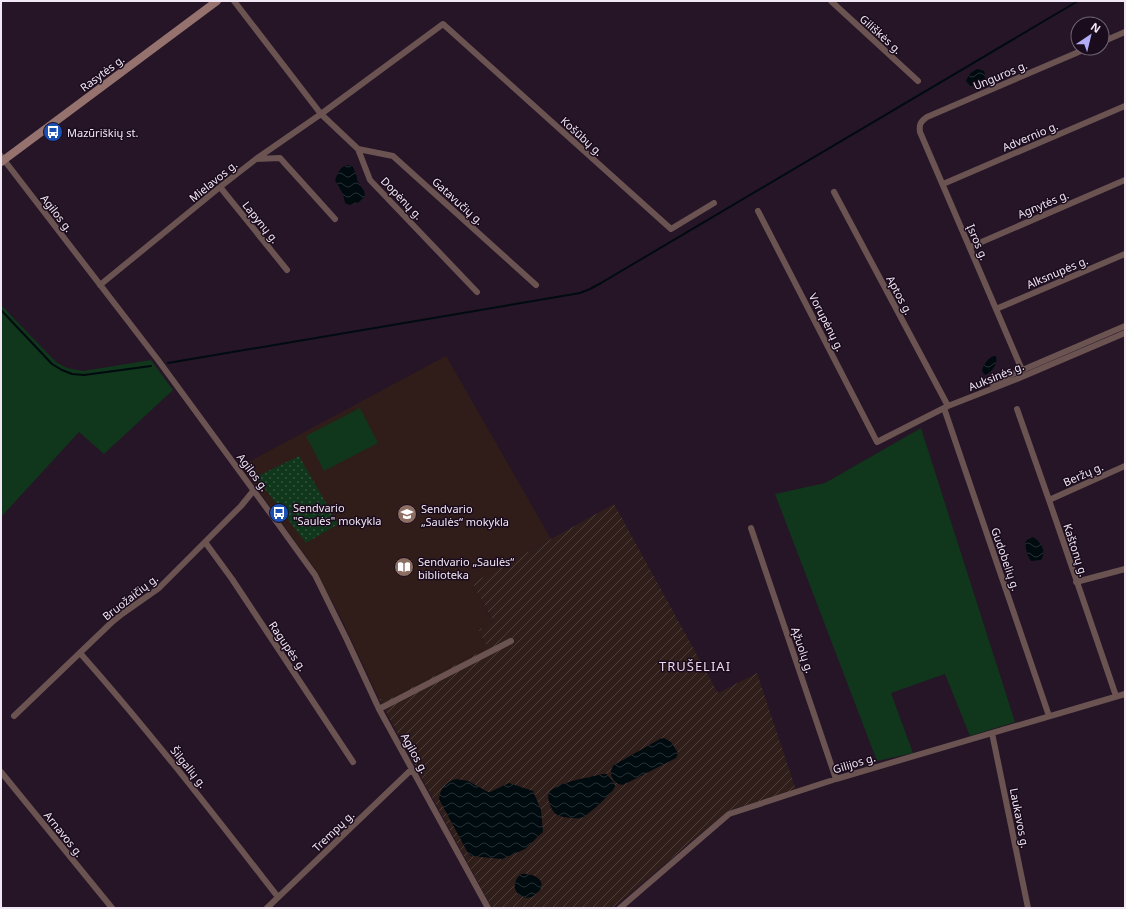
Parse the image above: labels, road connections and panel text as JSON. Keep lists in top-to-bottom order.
{
  "streets": {
    "main road": ["Rasytės g."],
    "street": [
      "Giliškės g.",
      "Unguros g.",
      "Košūbų g.",
      "Advernio g.",
      "Mielavos g.",
      "Dopėnų g.",
      "Gatavučių g.",
      "Agnytės g.",
      "Agilos g.",
      "Lapynų g.",
      "Įsros g.",
      "Alksnupės g.",
      "Aptos g.",
      "Vorupėnų g.",
      "Auksinės g.",
      "Beržų g.",
      "Kaštonų g.",
      "Gudobelių g.",
      "Bruožaičių g.",
      "Ragupės g.",
      "Ąžuolų g.",
      "Gilijos g.",
      "Šilgalių g.",
      "Laukavos g.",
      "Trempų g.",
      "Arnavos g."
    ]
  },
  "crossings": [
    ["Rasytės g.", "Agilos g."],
    ["Unguros g.", "Įsros g."],
    ["Košūbų g.", "Mielavos g."],
    ["Advernio g.", "Įsros g."],
    ["Mielavos g.", "Dopėnų g."],
    ["Mielavos g.", "Agilos g."],
    ["Mielavos g.", "Lapynų g."],
    ["Dopėnų g.", "Gatavučių g."],
    ["Agnytės g.", "Įsros g."],
    ["Agilos g.", "Bruožaičių g."],
    ["Agilos g.", "Trempų g."],
    ["Įsros g.", "Alksnupės g."],
    ["Aptos g.", "Auksinės g."],
    ["Aptos g.", "Gudobelių g."],
    ["Vorupėnų g.", "Auksinės g."],
    ["Auksinės g.", "Gudobelių g."],
    ["Beržų g.", "Kaštonų g."],
    ["Kaštonų g.", "Gilijos g."],
    ["Gudobelių g.", "Gilijos g."],
    ["Bruožaičių g.", "Ragupės g."],
    ["Bruožaičių g.", "Šilgalių g."],
    ["Ąžuolų g.", "Gilijos g."],
    ["Gilijos g.", "Laukavos g."],
    ["Šilgalių g.", "Trempų g."]
  ],
  "districts": ["TRUŠELIAI"],
  "places": {
    "bus stop": ["Mazūriškių st.", "Sendvario \"Saulės\" mokykla"],
    "school or university": ["Sendvario „Saulės“ mokykla"],
    "library": ["Sendvario „Saulės“ biblioteka"]
  },
  "north": "top right"
}
